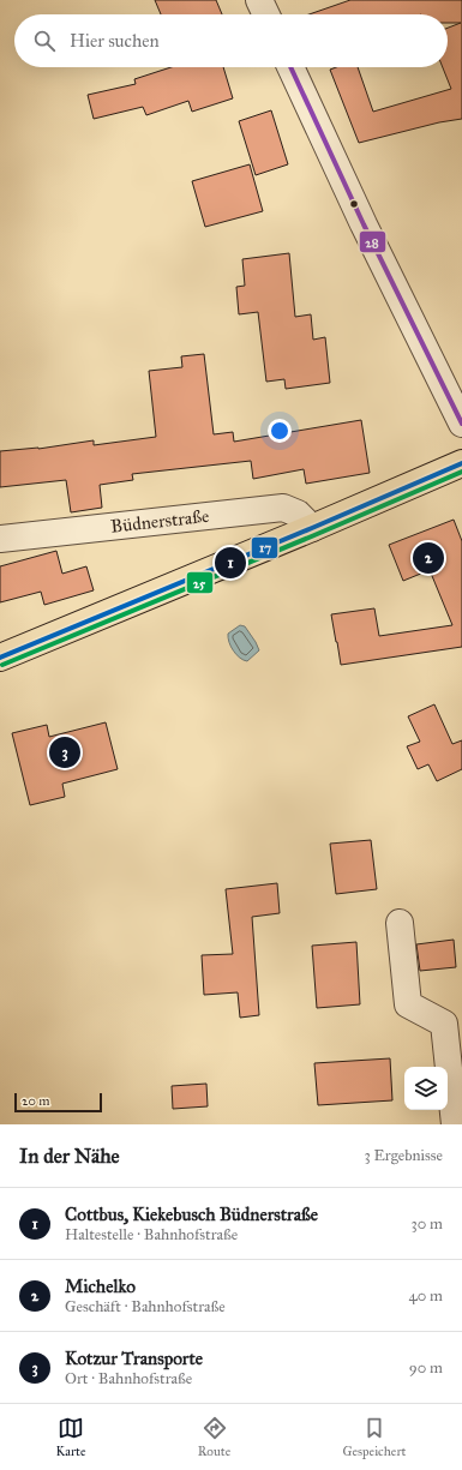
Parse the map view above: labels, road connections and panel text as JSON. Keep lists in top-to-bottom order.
{
  "streets": {
    "street": ["Büdnerstraße"]
  },
  "lines": ["transit line 28", "transit line 17", "transit line 25"],
  "scale_bar": "20 m",
  "page": {
    "search": "Hier suchen",
    "pins": ["2", "1", "3"],
    "scale": "20 m",
    "heading": ["In der Nähe", "3 Ergebnisse"],
    "list": [
      {
        "mark": "1",
        "name": "Cottbus, Kiekebusch Büdnerstraße",
        "note": "Haltestelle · Bahnhofstraße",
        "value": "30 m"
      },
      {
        "mark": "2",
        "name": "Michelko",
        "note": "Geschäft · Bahnhofstraße",
        "value": "40 m"
      },
      {
        "mark": "3",
        "name": "Kotzur Transporte",
        "note": "Ort · Bahnhofstraße",
        "value": "90 m"
      }
    ],
    "nav": ["Karte", "Route", "Gespeichert"]
  }
}
